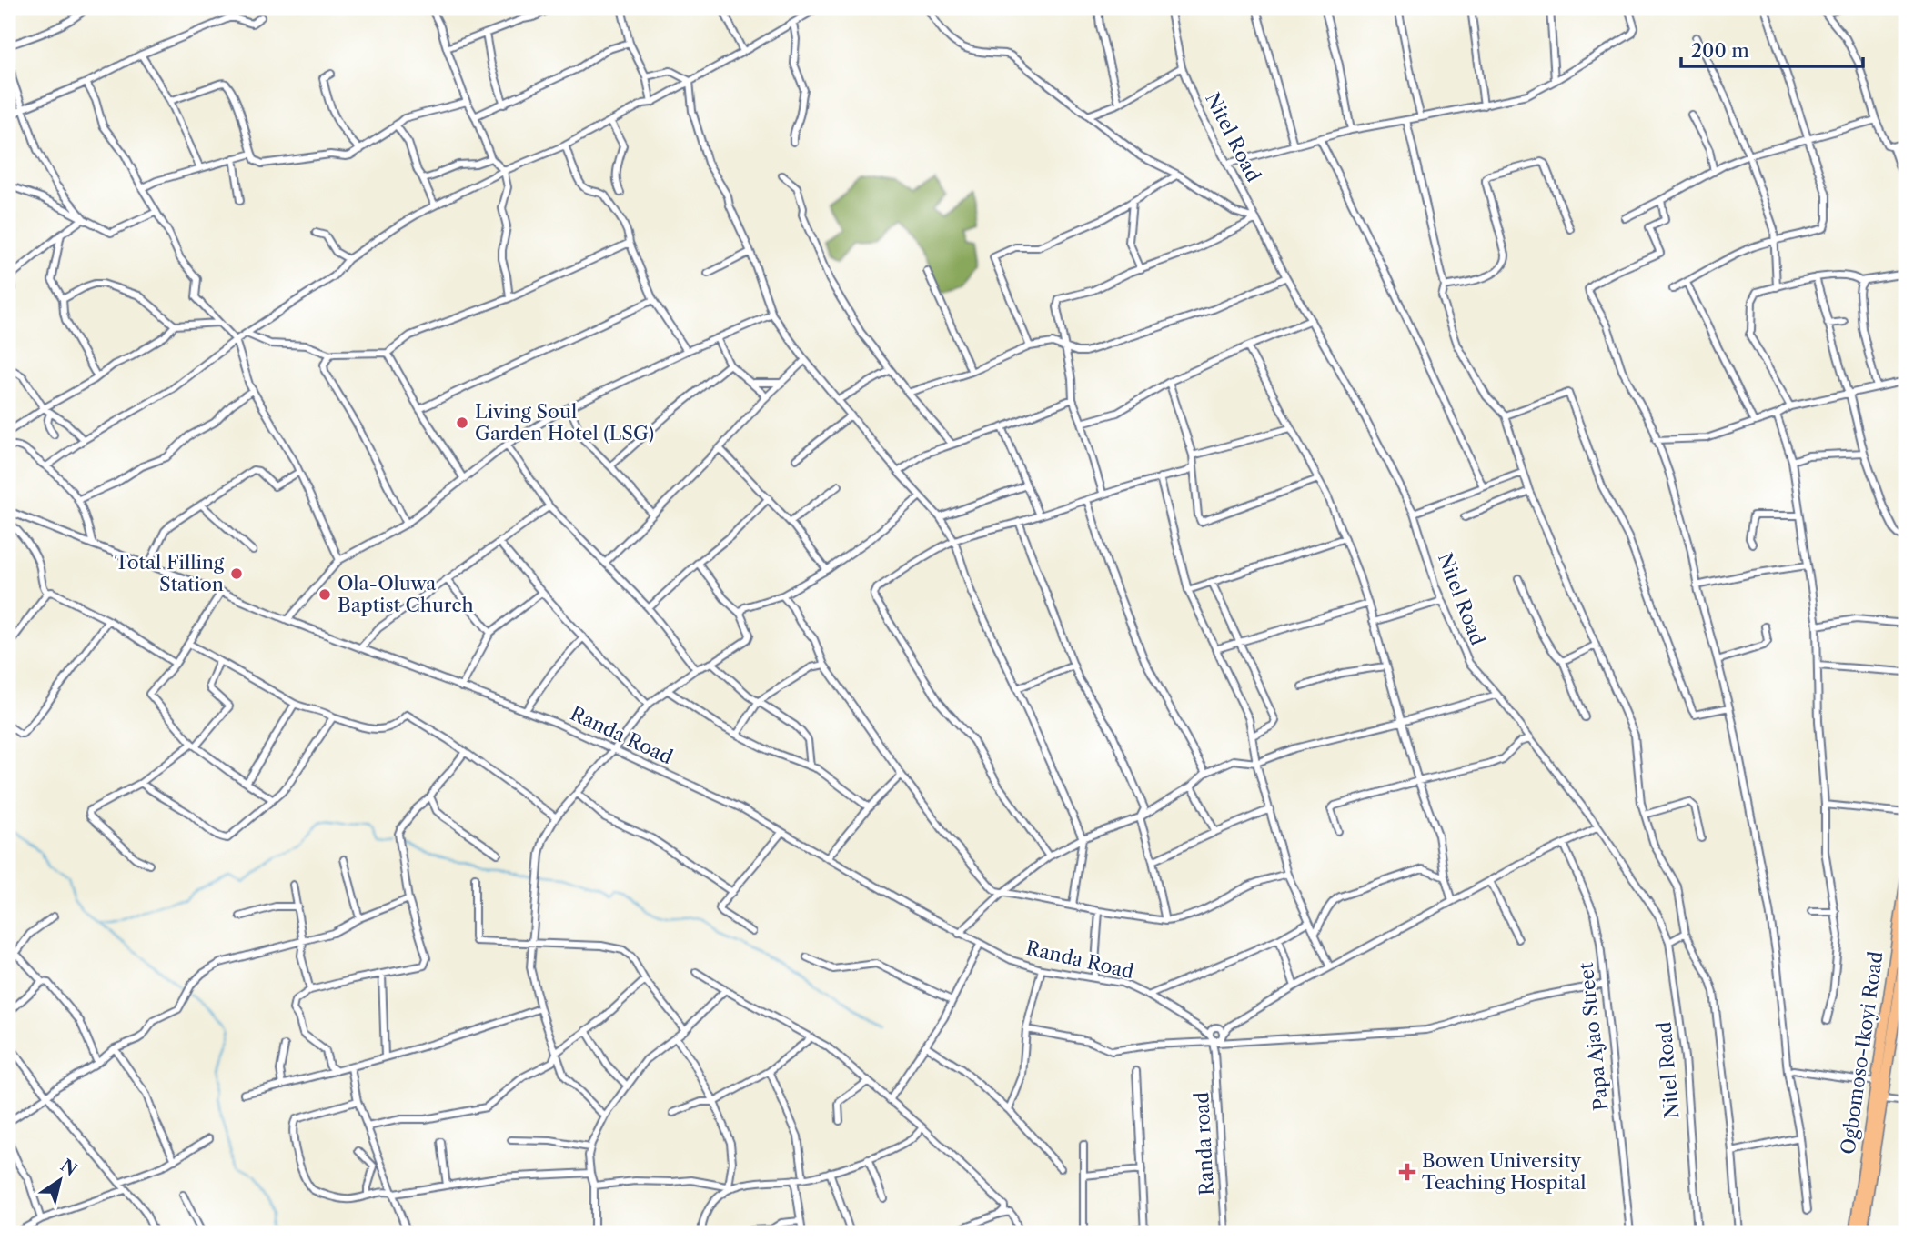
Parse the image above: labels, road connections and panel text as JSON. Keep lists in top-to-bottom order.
{
  "streets": {
    "main road": ["Ogbomoso-Ikoyi Road"],
    "street": [
      "Nitel Road",
      "Randa Road",
      "Papa Ajao Street",
      "Randa road"
    ]
  },
  "crossings": [
    ["Randa Road", "Randa road"]
  ],
  "places": {
    "other": ["Living Soul Garden Hotel (LSG)", "Total Filling Station", "Ola-Oluwa Baptist Church"],
    "health": ["Bowen University Teaching Hospital"]
  },
  "scale_bar": "200 m",
  "north": "top right"
}
